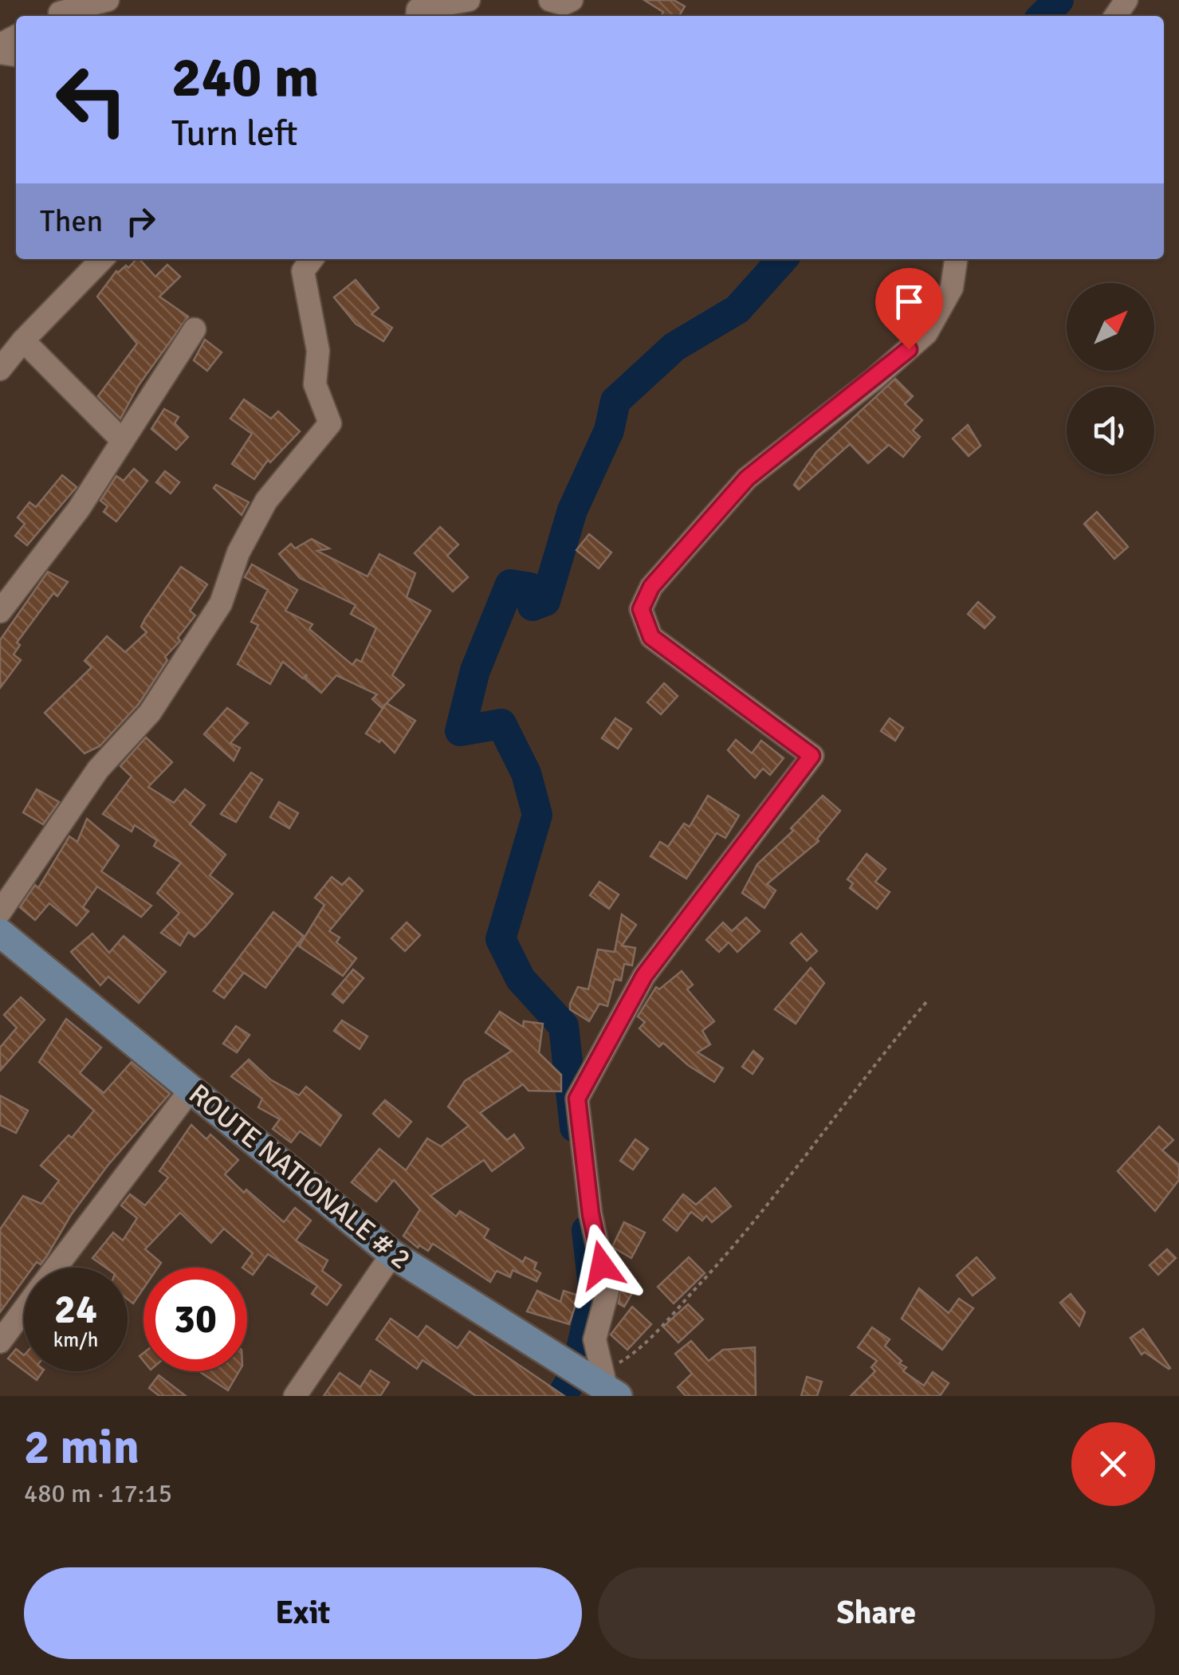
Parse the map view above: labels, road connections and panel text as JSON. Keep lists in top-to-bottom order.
{
  "streets": {
    "main road": ["ROUTE NATIONALE # 2"]
  },
  "north": "top right",
  "page": {
    "turn": ["240 m", "Turn left"],
    "then": "Then",
    "speed": "24 km/h",
    "limit": "30",
    "heading": ["2 min", "480 m · 17:15"],
    "buttons": ["Exit", "Share"]
  }
}
